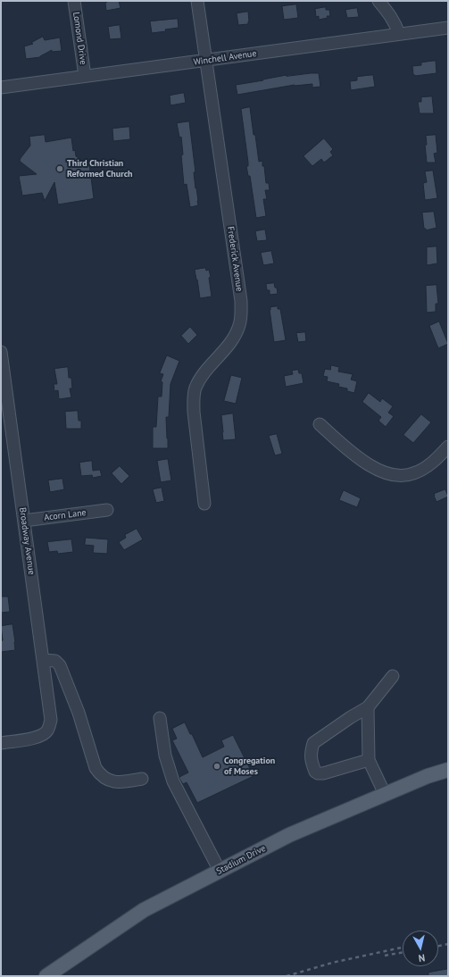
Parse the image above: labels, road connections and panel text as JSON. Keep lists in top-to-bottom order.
{
  "streets": {
    "main road": ["Stadium Drive"],
    "street": [
      "Lomond Drive",
      "Winchell Avenue",
      "Frederick Avenue",
      "Acorn Lane",
      "Broadway Avenue"
    ]
  },
  "crossings": [
    ["Lomond Drive", "Winchell Avenue"],
    ["Winchell Avenue", "Frederick Avenue"],
    ["Acorn Lane", "Broadway Avenue"]
  ],
  "places": ["Third Christian Reformed Church", "Congregation of Moses"],
  "north": "bottom"
}
